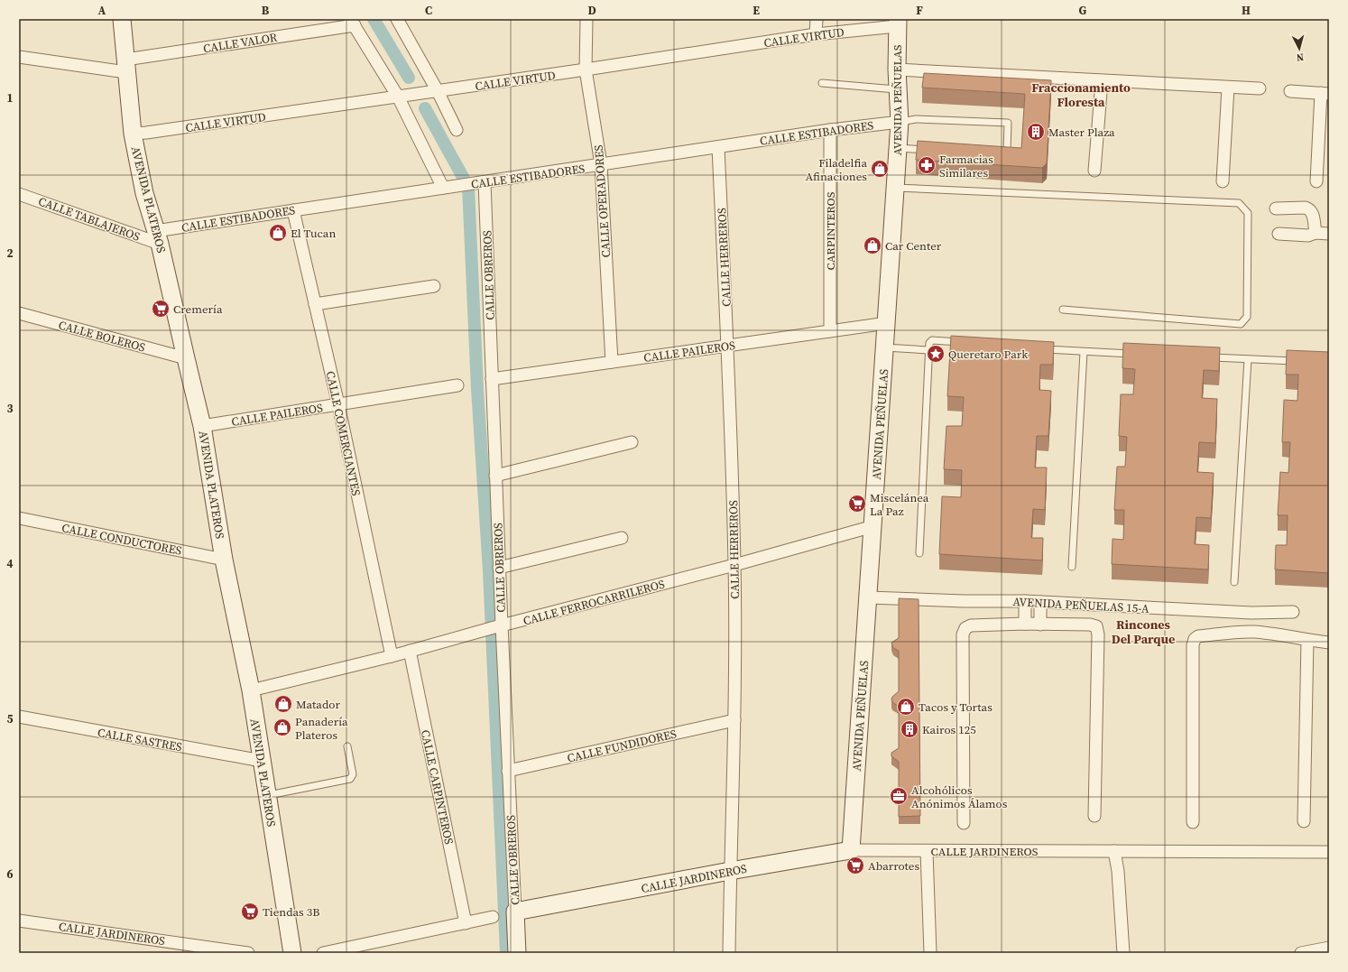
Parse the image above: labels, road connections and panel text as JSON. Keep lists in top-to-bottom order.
{
  "streets": {
    "street": [
      "CALLE VIRTUD",
      "CALLE VALOR",
      "AVENIDA PEÑUELAS",
      "CALLE ESTIBADORES",
      "AVENIDA PLATEROS",
      "CALLE OPERADORES",
      "CALLE TABLAJEROS",
      "CARPINTEROS",
      "CALLE HERREROS",
      "CALLE OBREROS",
      "CALLE BOLEROS",
      "CALLE PAILEROS",
      "CALLE COMERCIANTES",
      "CALLE CONDUCTORES",
      "CALLE FERROCARRILEROS",
      "AVENIDA PEÑUELAS 15-A",
      "CALLE SASTRES",
      "CALLE FUNDIDORES",
      "CALLE CARPINTEROS",
      "CALLE JARDINEROS"
    ]
  },
  "crossings": [
    ["CALLE VIRTUD", "AVENIDA PEÑUELAS"],
    ["CALLE VIRTUD", "AVENIDA PLATEROS"],
    ["CALLE VIRTUD", "CALLE OPERADORES"],
    ["CALLE VALOR", "AVENIDA PLATEROS"],
    ["AVENIDA PEÑUELAS", "CALLE ESTIBADORES"],
    ["AVENIDA PEÑUELAS", "CALLE PAILEROS"],
    ["AVENIDA PEÑUELAS", "CALLE FERROCARRILEROS"],
    ["AVENIDA PEÑUELAS", "AVENIDA PEÑUELAS 15-A"],
    ["AVENIDA PEÑUELAS", "CALLE JARDINEROS"],
    ["CALLE ESTIBADORES", "AVENIDA PLATEROS"],
    ["CALLE ESTIBADORES", "CALLE OPERADORES"],
    ["CALLE ESTIBADORES", "CALLE TABLAJEROS"],
    ["CALLE ESTIBADORES", "CARPINTEROS"],
    ["CALLE ESTIBADORES", "CALLE HERREROS"],
    ["CALLE ESTIBADORES", "CALLE OBREROS"],
    ["CALLE ESTIBADORES", "CALLE COMERCIANTES"],
    ["AVENIDA PLATEROS", "CALLE TABLAJEROS"],
    ["AVENIDA PLATEROS", "CALLE BOLEROS"],
    ["AVENIDA PLATEROS", "CALLE PAILEROS"],
    ["AVENIDA PLATEROS", "CALLE CONDUCTORES"],
    ["AVENIDA PLATEROS", "CALLE FERROCARRILEROS"],
    ["AVENIDA PLATEROS", "CALLE SASTRES"],
    ["CALLE OPERADORES", "CALLE PAILEROS"],
    ["CARPINTEROS", "CALLE PAILEROS"],
    ["CALLE HERREROS", "CALLE PAILEROS"],
    ["CALLE HERREROS", "CALLE FERROCARRILEROS"],
    ["CALLE HERREROS", "CALLE FUNDIDORES"],
    ["CALLE HERREROS", "CALLE JARDINEROS"],
    ["CALLE OBREROS", "CALLE PAILEROS"],
    ["CALLE OBREROS", "CALLE FERROCARRILEROS"],
    ["CALLE OBREROS", "CALLE FUNDIDORES"],
    ["CALLE OBREROS", "CALLE JARDINEROS"],
    ["CALLE PAILEROS", "CALLE COMERCIANTES"],
    ["CALLE COMERCIANTES", "CALLE FERROCARRILEROS"],
    ["CALLE FERROCARRILEROS", "CALLE CARPINTEROS"]
  ],
  "districts": ["Fraccionamiento Floresta", "Rincones Del Parque"],
  "places": {
    "building": ["Master Plaza", "Kairos 125"],
    "pharmacy": ["Farmacias Similares"],
    "shop": [
      "Filadelfia Afinaciones",
      "El Tucan",
      "Car Center",
      "Matador",
      "Tacos y Tortas",
      "Panadería Plateros"
    ],
    "supermarket": [
      "Cremería",
      "Miscelánea La Paz",
      "Abarrotes",
      "Tiendas 3B"
    ],
    "place": ["Queretaro Park"],
    "office": ["Alcohólicos Anónimos Álamos"]
  },
  "north": "bottom",
  "grid": {
    "columns": [
      "A",
      "B",
      "C",
      "D",
      "E",
      "F",
      "G",
      "H"
    ],
    "rows": [
      "1",
      "2",
      "3",
      "4",
      "5",
      "6"
    ]
  }
}
